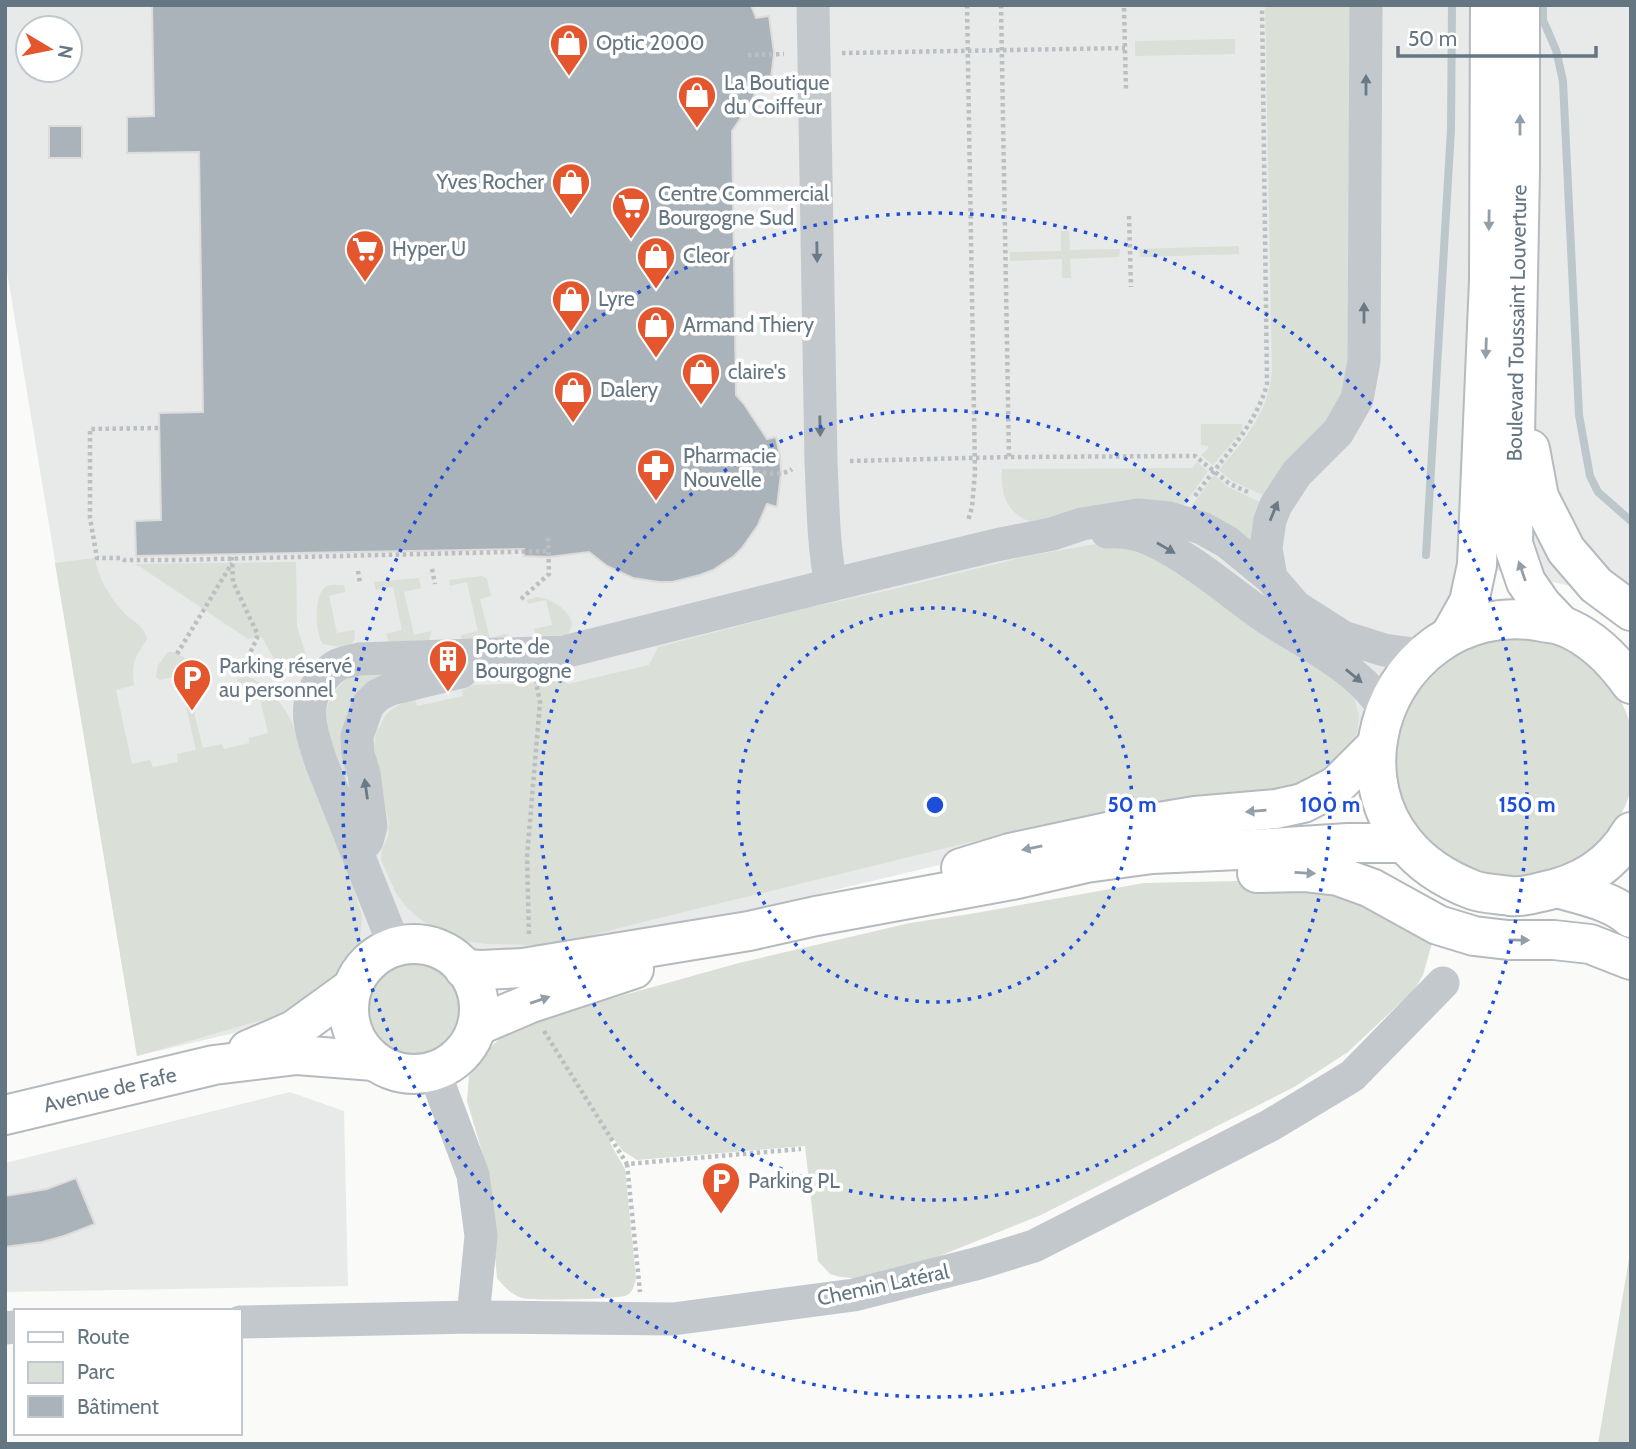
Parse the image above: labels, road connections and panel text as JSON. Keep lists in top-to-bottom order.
{
  "streets": {
    "main road": ["Boulevard Toussaint Louverture", "Avenue de Fafe"],
    "street": ["Chemin Latéral"]
  },
  "places": {
    "shop": [
      "Optic 2000",
      "La Boutique du Coiffeur",
      "Yves Rocher",
      "Cleor",
      "Lyre",
      "Armand Thiery",
      "claire's",
      "Dalery"
    ],
    "supermarket": ["Centre Commercial Bourgogne Sud", "Hyper U"],
    "pharmacy": ["Pharmacie Nouvelle"],
    "building": ["Porte de Bourgogne"],
    "parking": ["Parking réservé au personnel", "Parking PL"]
  },
  "legend": ["Route", "Parc", "Bâtiment"],
  "scale_bar": "50 m",
  "north": "right",
  "rings": ["50 m", "100 m", "150 m"]
}
